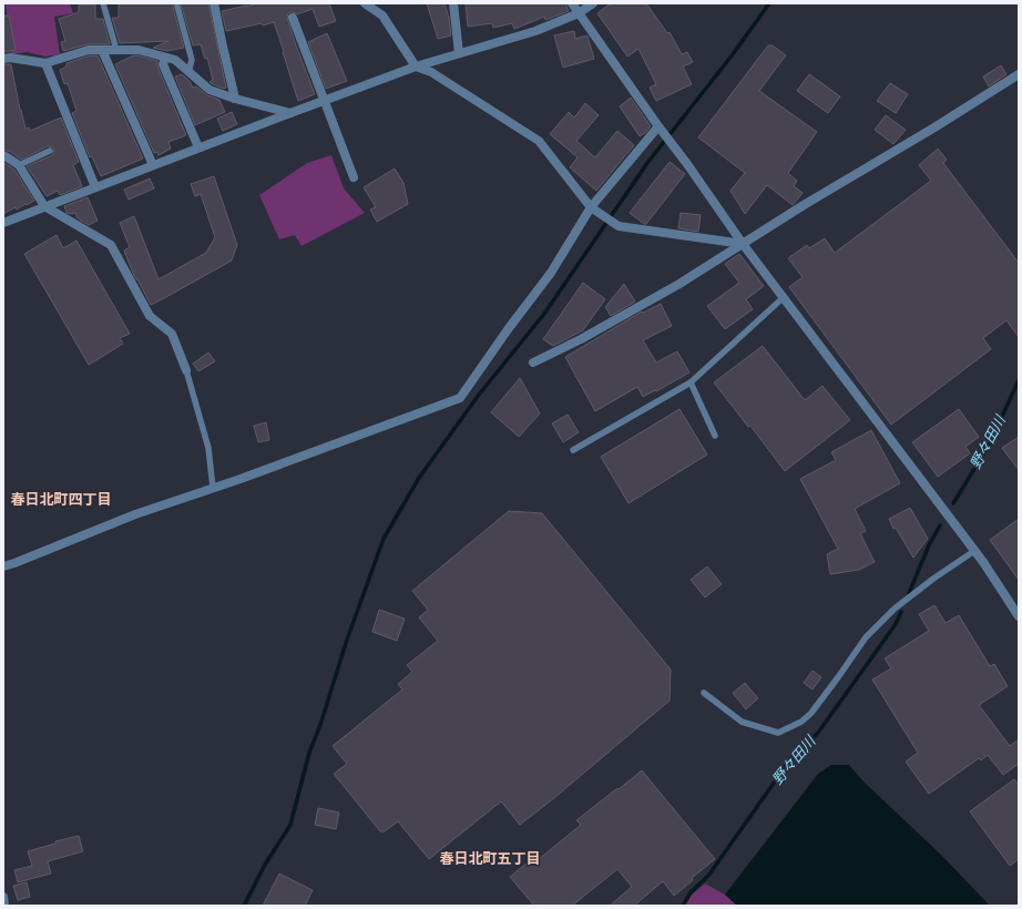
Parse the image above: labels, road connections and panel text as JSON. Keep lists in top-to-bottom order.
{
  "districts": ["春日北町四丁目", "春日北町五丁目"],
  "water": ["野々田川"]
}
